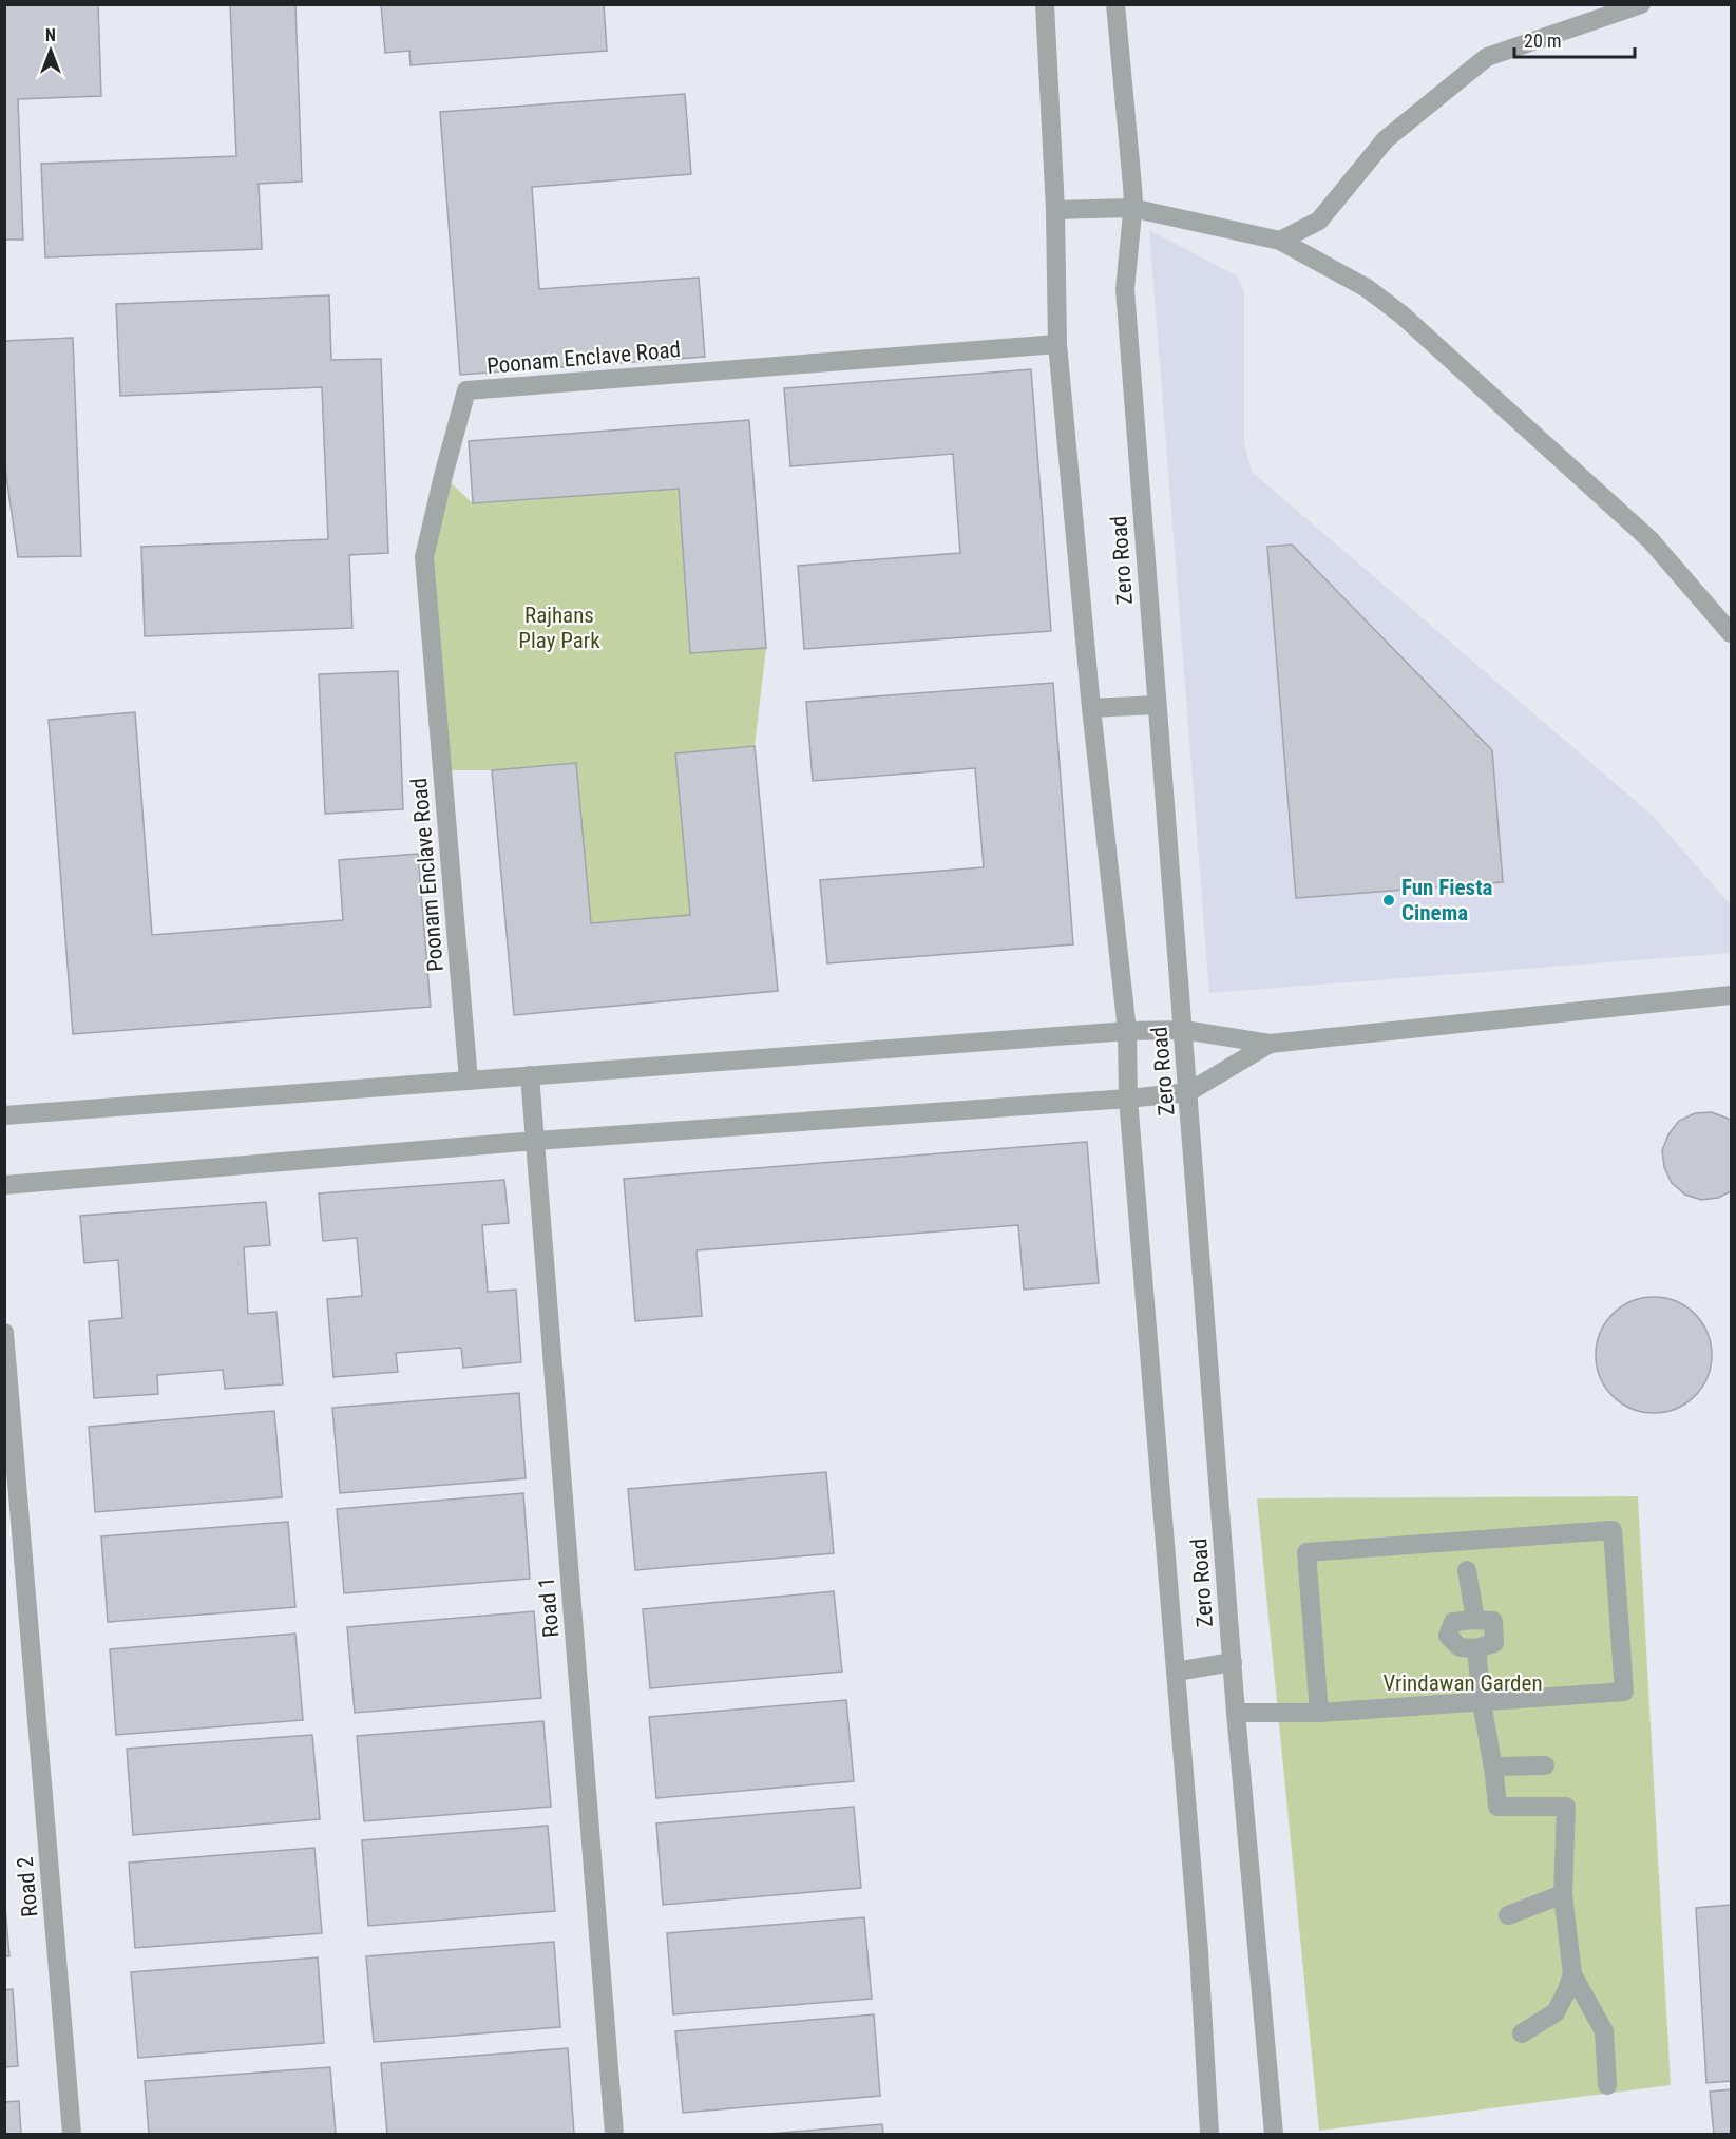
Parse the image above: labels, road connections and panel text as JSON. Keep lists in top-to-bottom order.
{
  "streets": {
    "street": [
      "Poonam Enclave Road",
      "Zero Road",
      "Road 1",
      "Road 2"
    ]
  },
  "crossings": [
    ["Poonam Enclave Road", "Zero Road"]
  ],
  "parks": ["Rajhans Play Park", "Vrindawan Garden"],
  "places": ["Fun Fiesta Cinema"],
  "scale_bar": "20 m",
  "north": "top"
}
